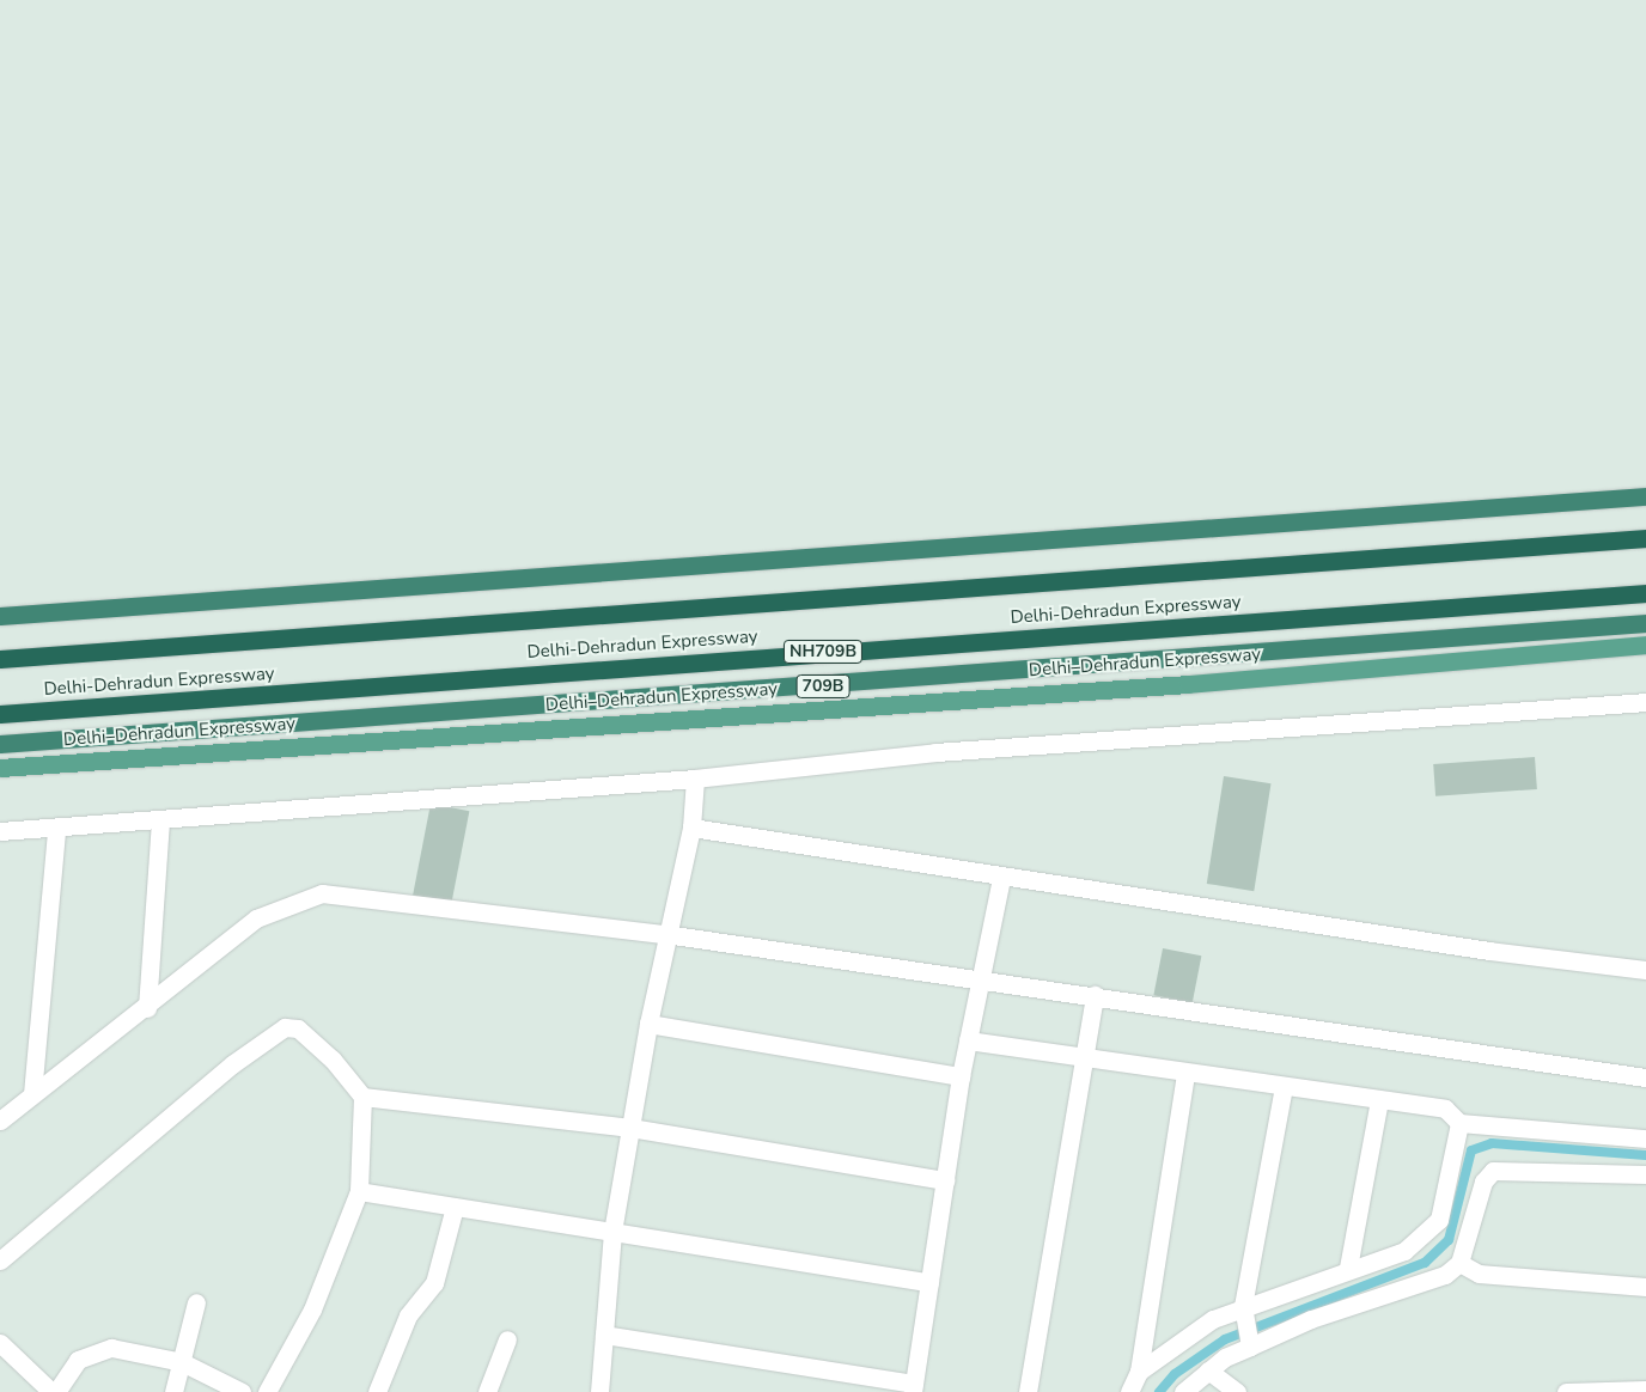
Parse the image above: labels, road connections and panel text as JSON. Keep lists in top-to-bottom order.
{
  "streets": {
    "highway": [
      "Delhi-Dehradun Expressway",
      "NH709B",
      "Delhi–Dehradun Expressway",
      "709B"
    ]
  }
}
